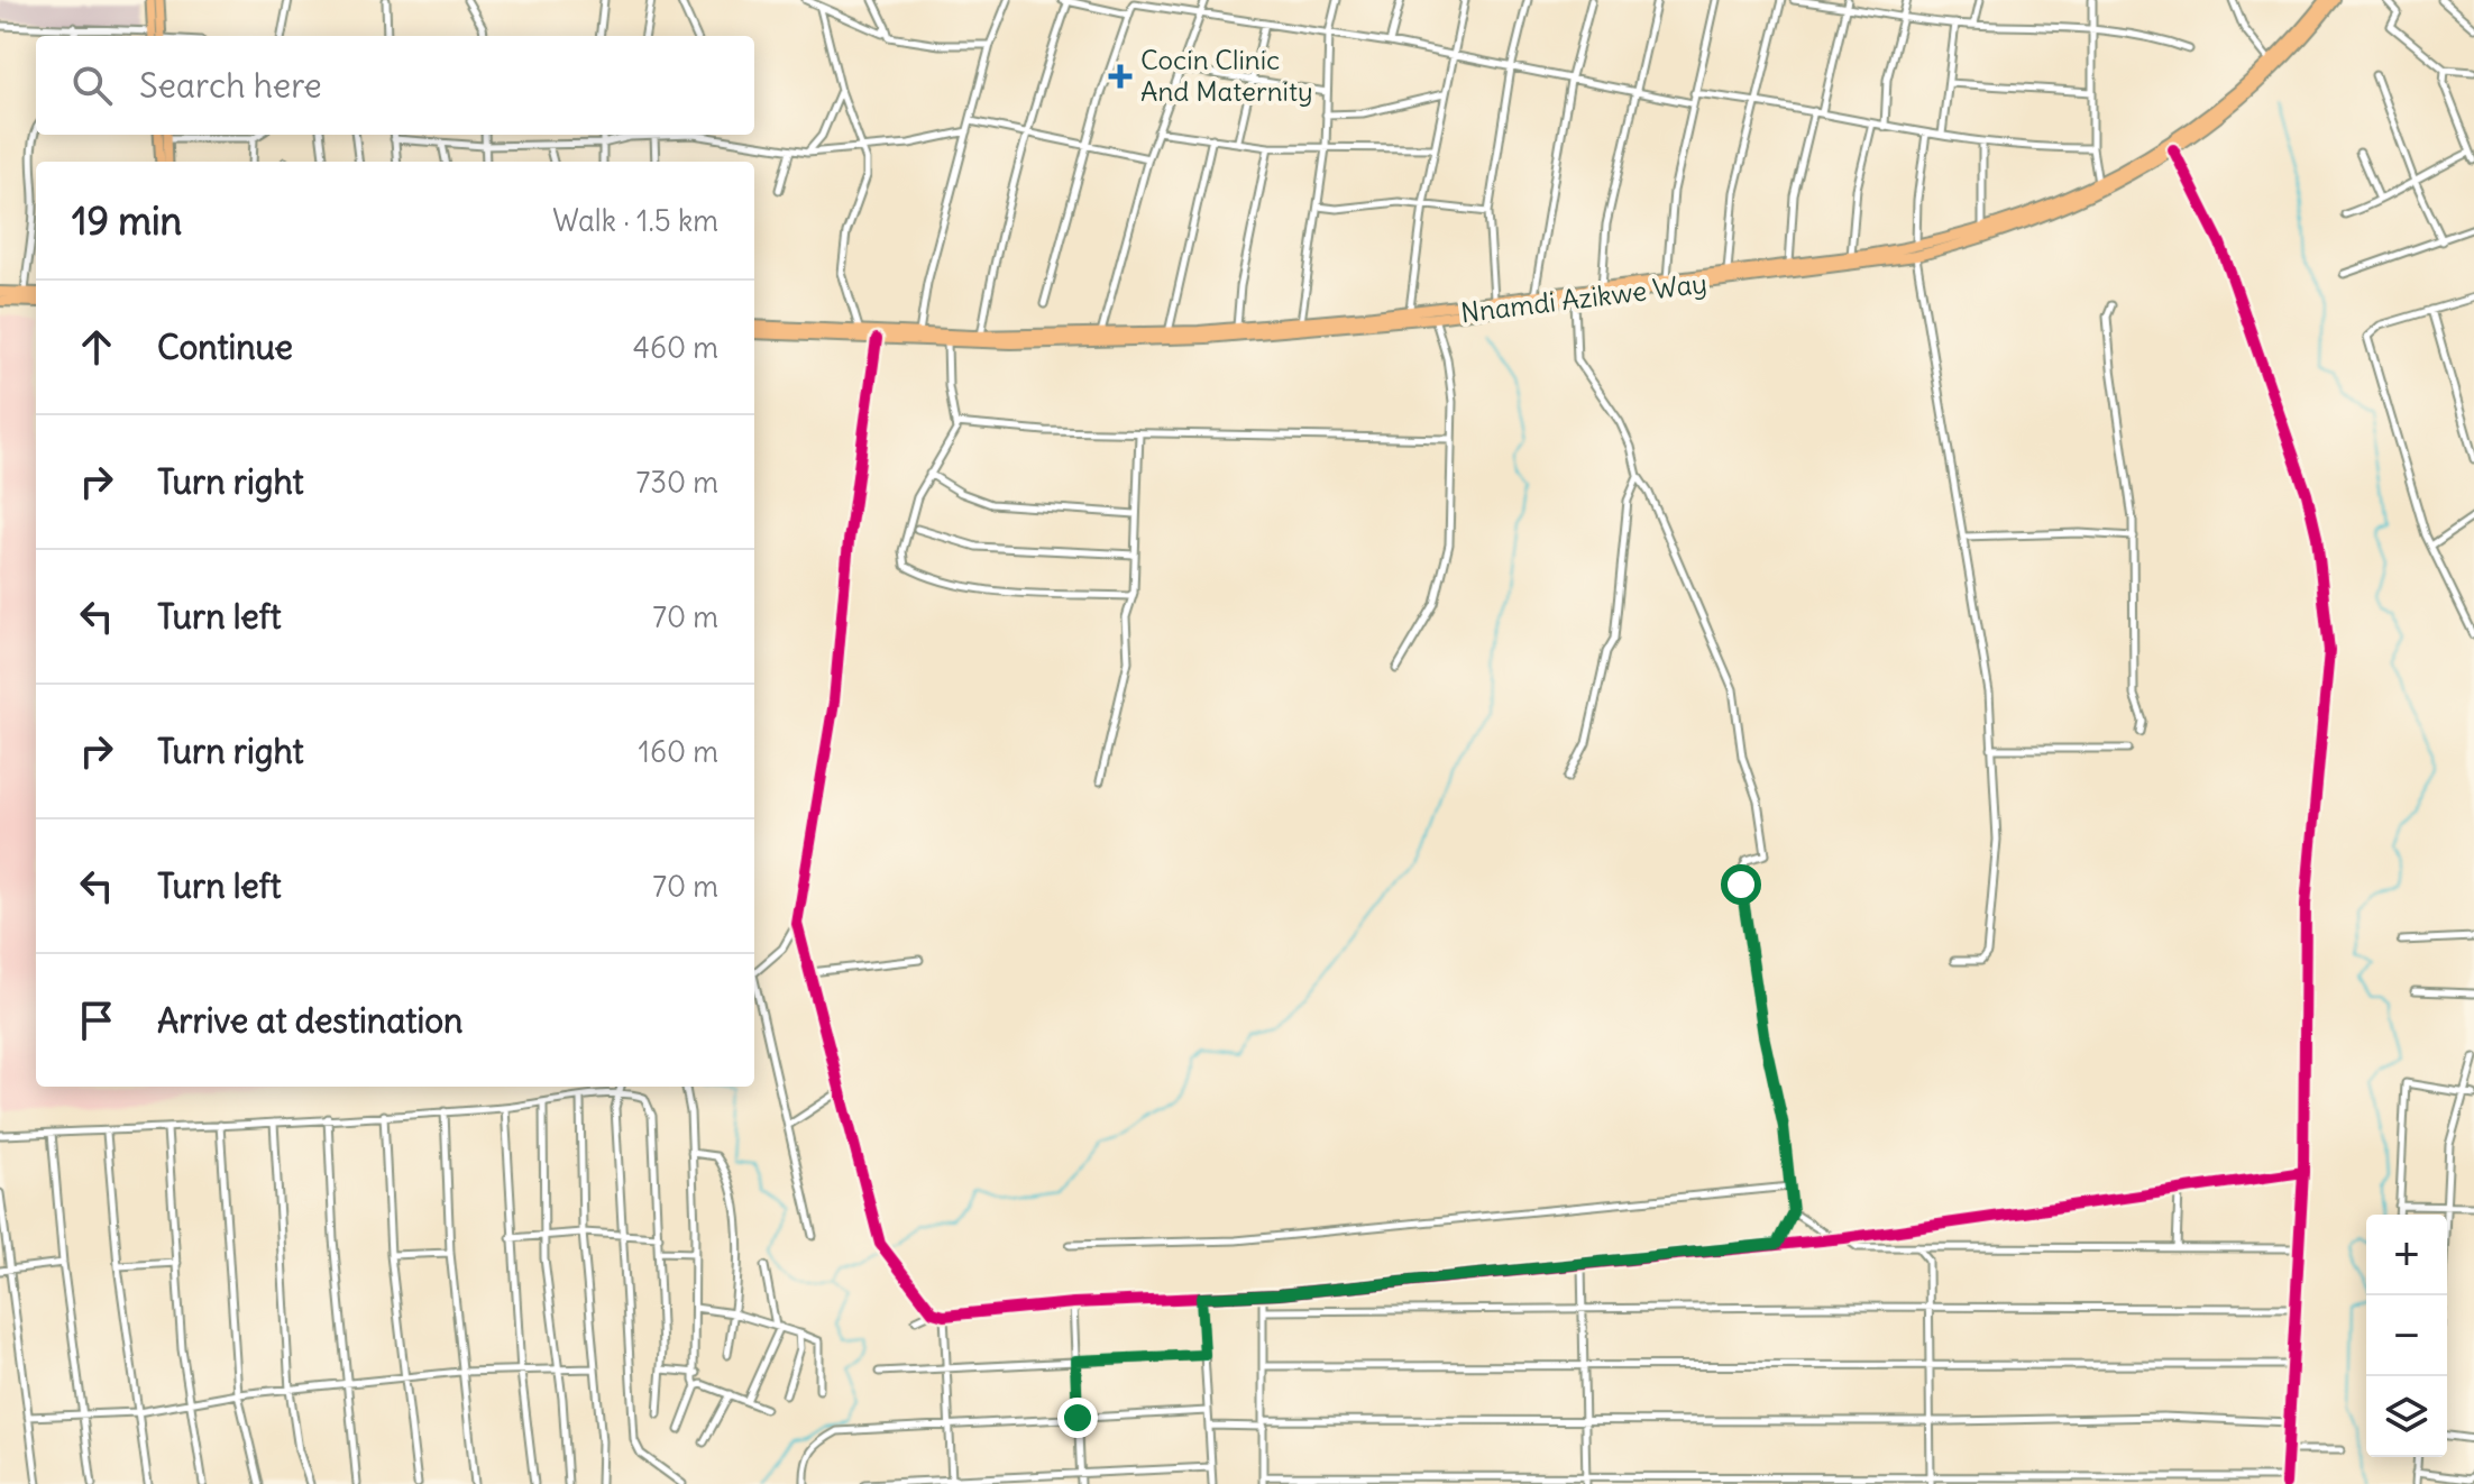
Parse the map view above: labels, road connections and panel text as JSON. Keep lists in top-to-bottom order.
{
  "streets": {
    "highway": ["Nnamdi Azikwe Way"]
  },
  "places": {
    "health": ["Cocin Clinic And Maternity"]
  },
  "page": {
    "search": "Search here",
    "heading": ["19 min", "Walk · 1.5 km"],
    "list": [
      ["Continue", "460 m"],
      ["Turn right", "730 m"],
      ["Turn left", "70 m"],
      ["Turn right", "160 m"],
      ["Turn left", "70 m"],
      "Arrive at destination"
    ],
    "map_buttons": ["+", "−"]
  }
}
